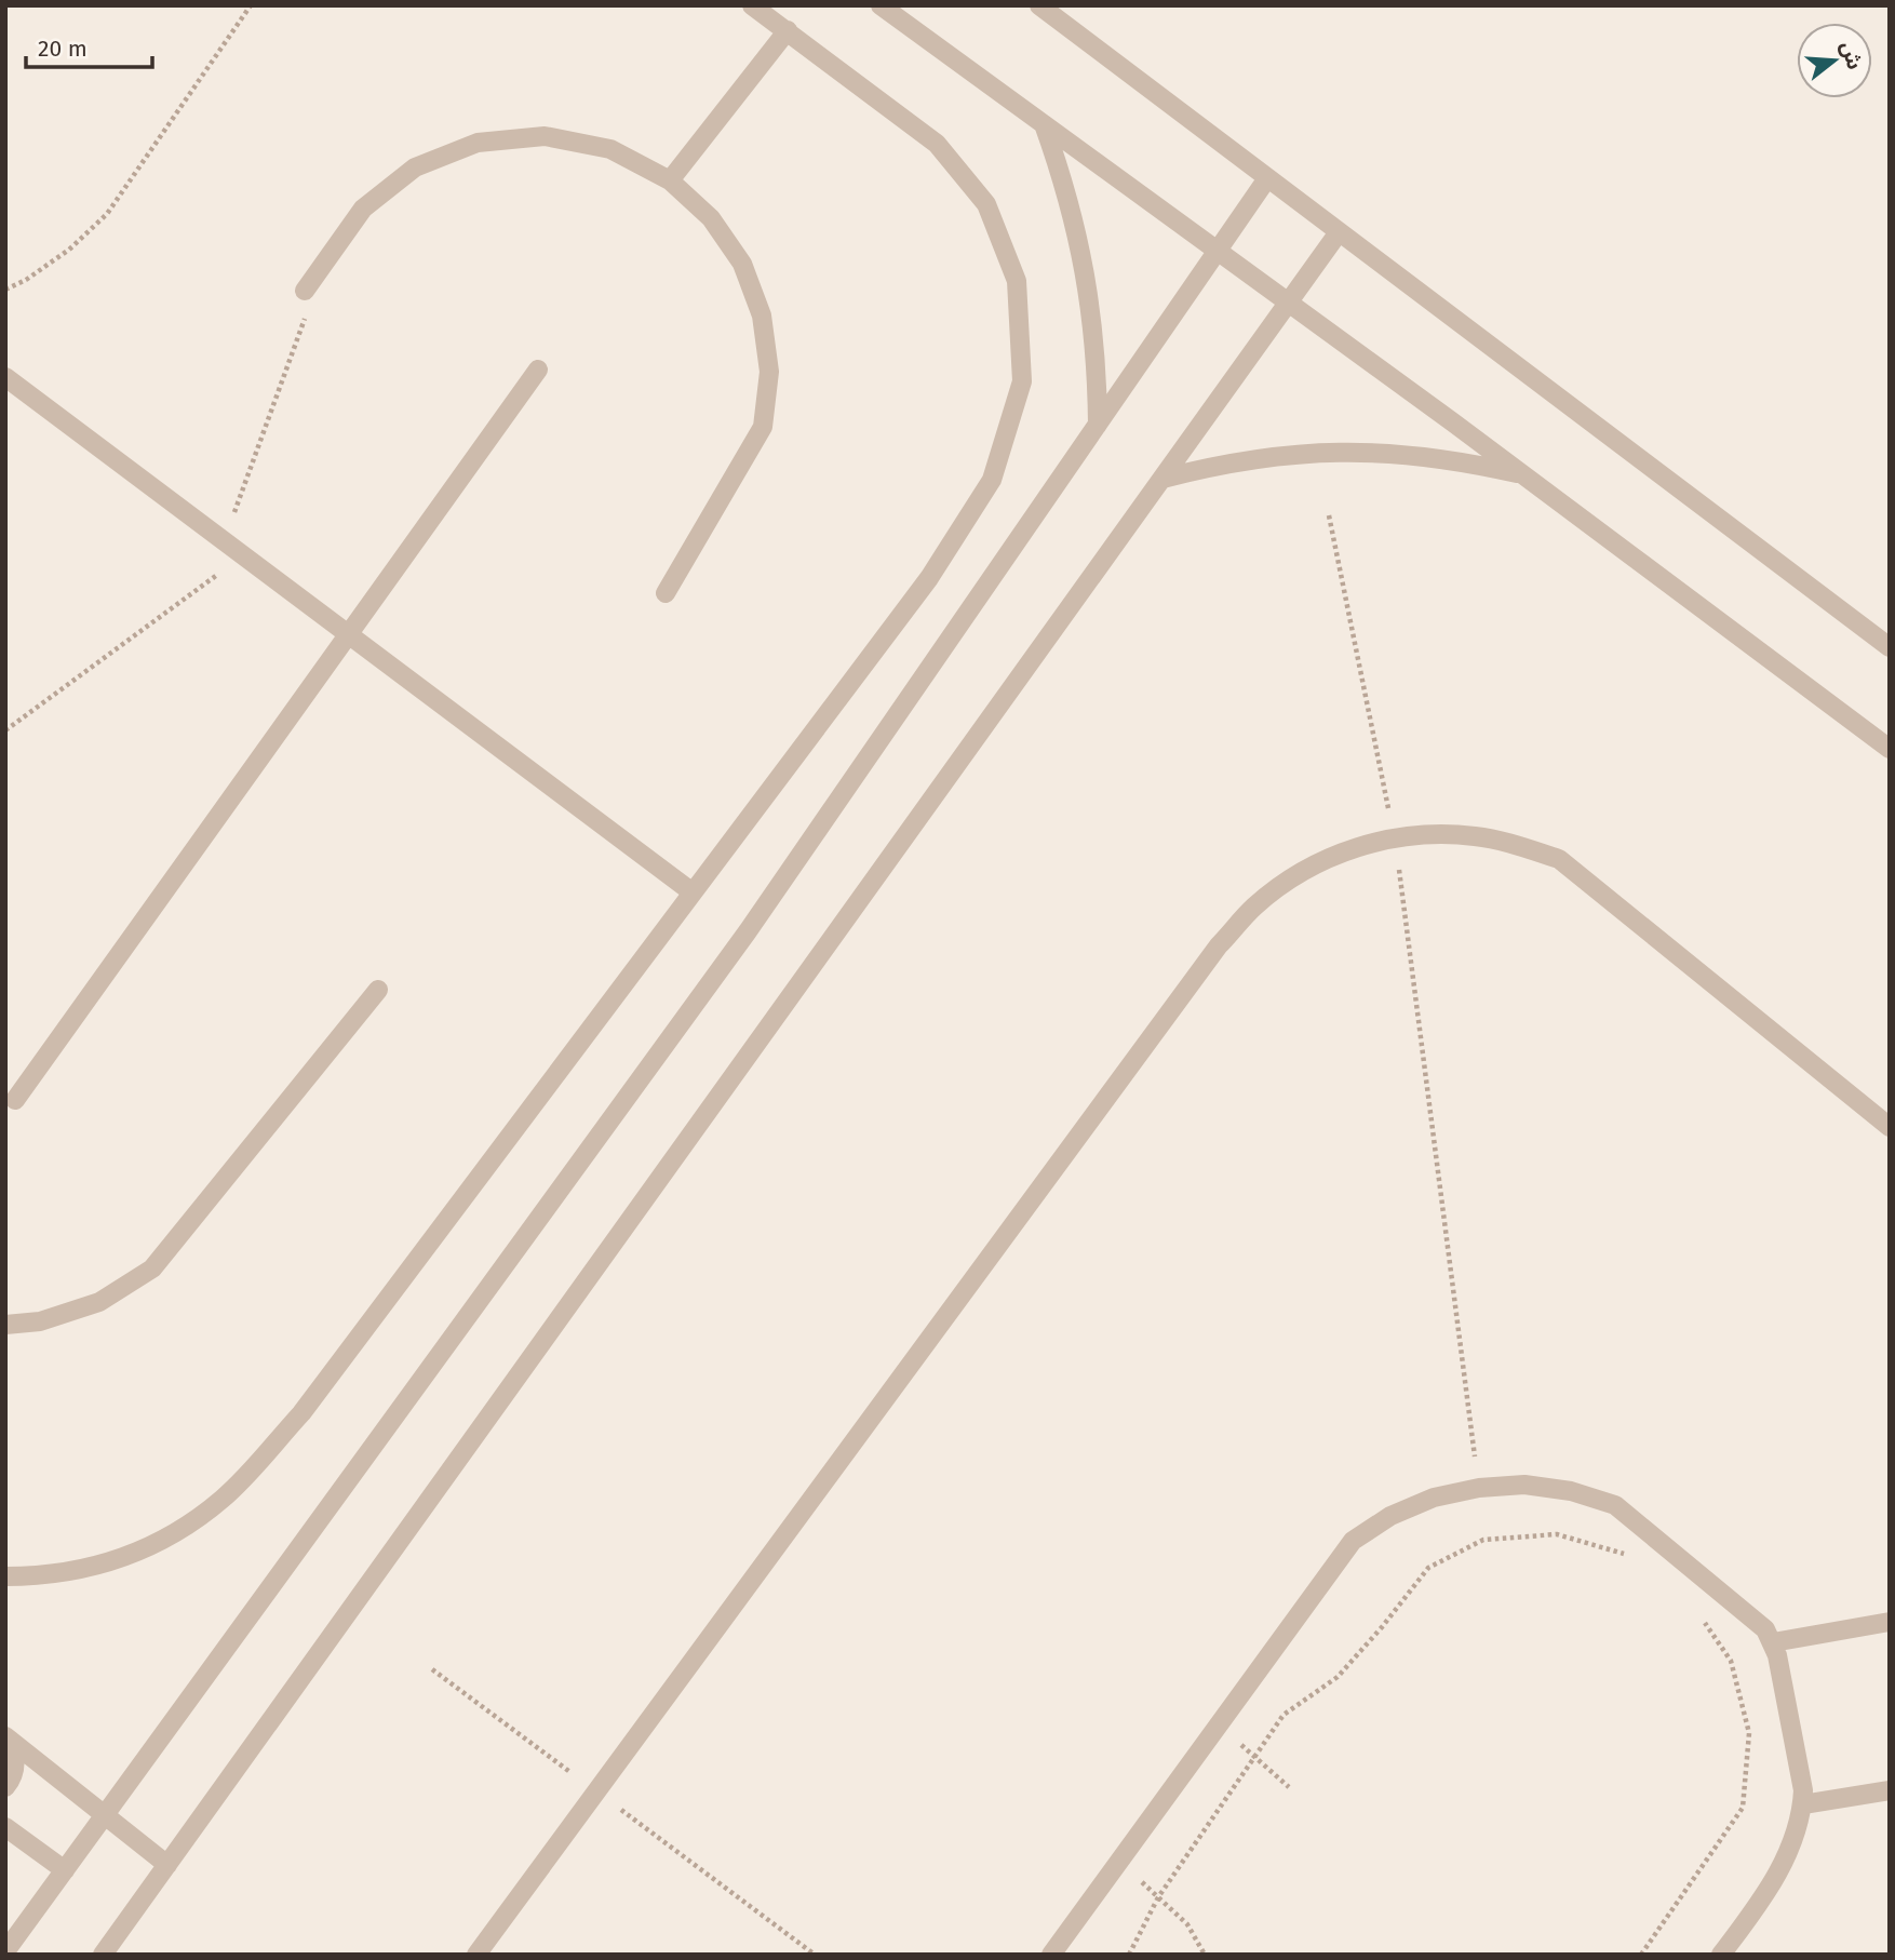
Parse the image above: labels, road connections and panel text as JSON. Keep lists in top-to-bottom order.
{
  "scale_bar": "20 m",
  "north": "right"
}
